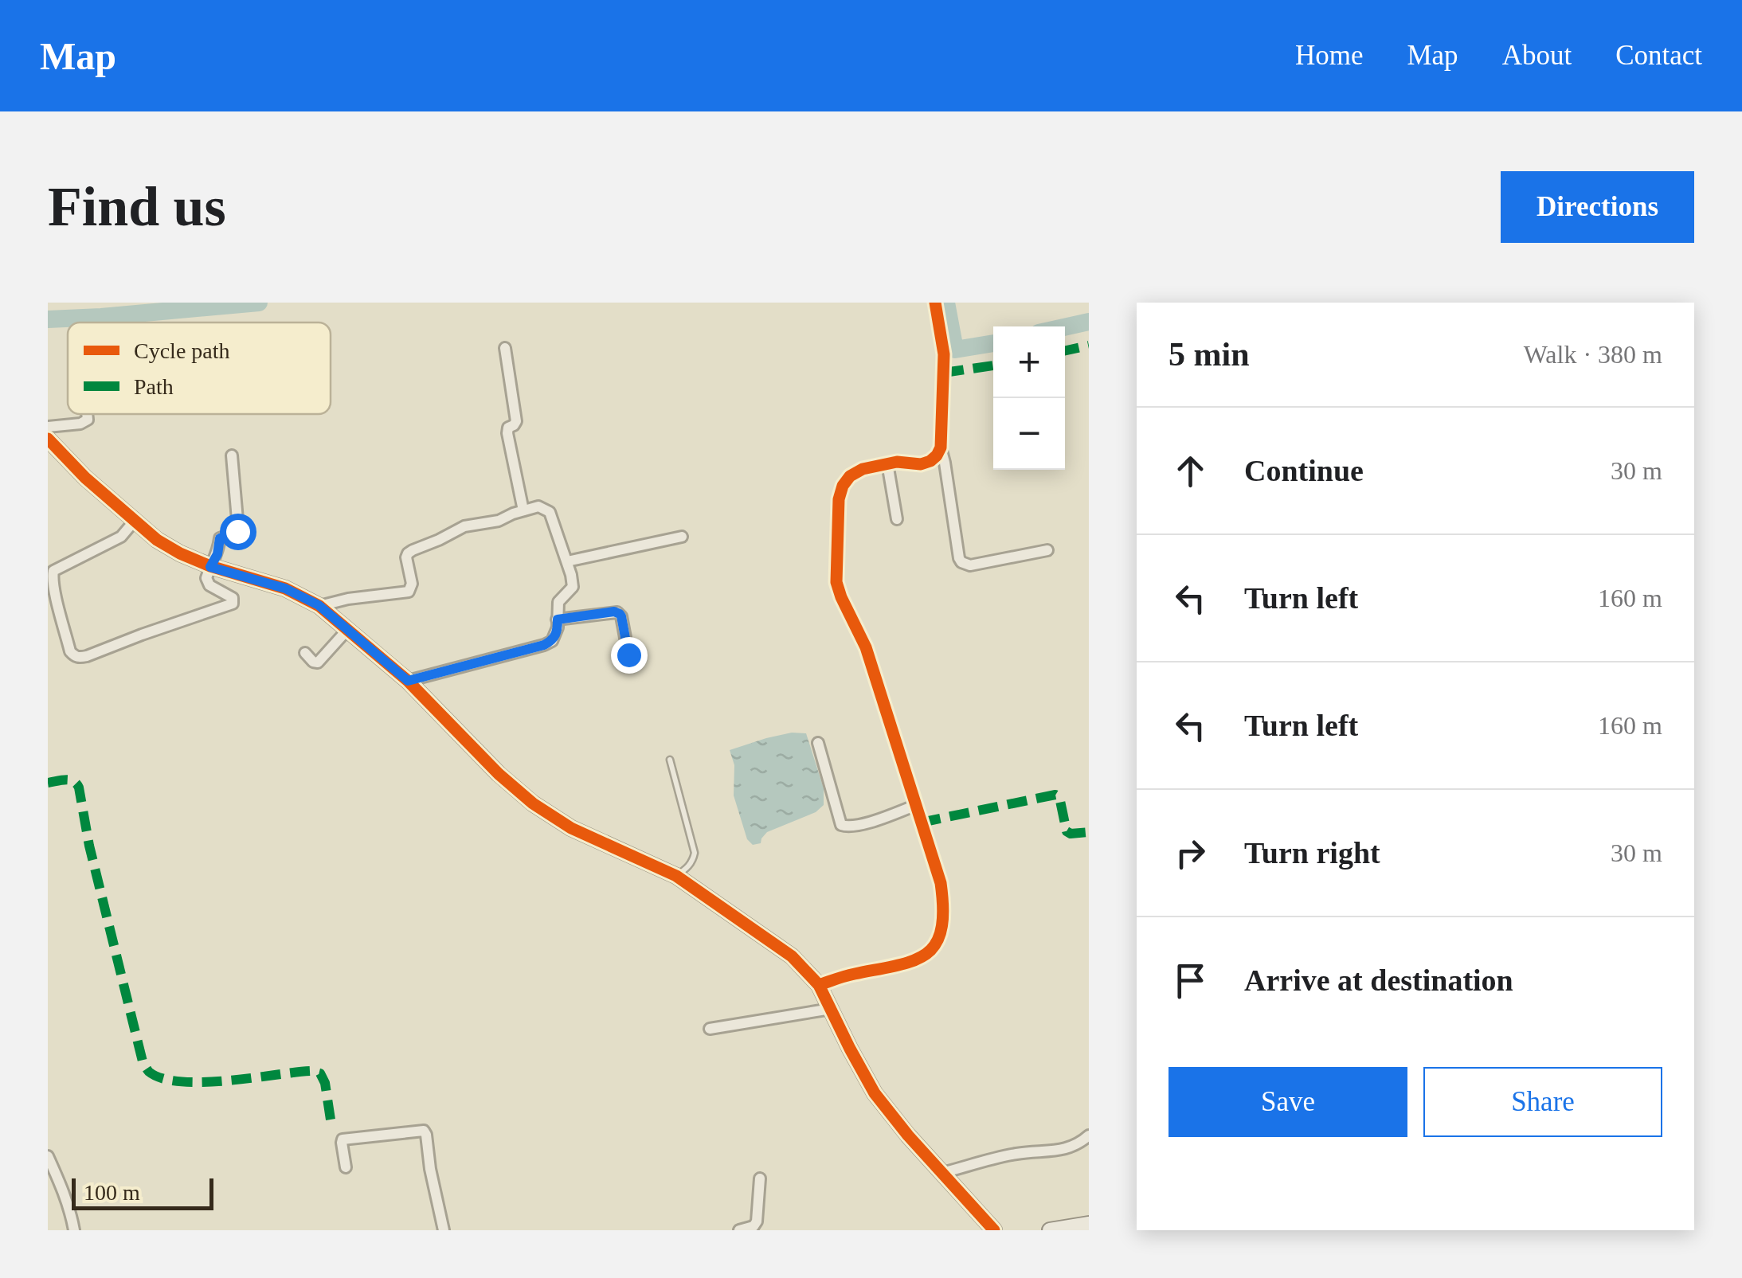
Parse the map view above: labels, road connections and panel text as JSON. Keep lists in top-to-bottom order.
{
  "legend": ["Cycle path", "Path"],
  "scale_bar": "100 m",
  "page": {
    "header": "Map",
    "nav": [
      "Home",
      "Map",
      "About",
      "Contact"
    ],
    "buttons": [
      "Directions",
      ["Save", "Share"]
    ],
    "title": "Find us",
    "heading": ["5 min", "Walk · 380 m"],
    "map_buttons": ["+", "−"],
    "list": [
      ["Continue", "30 m"],
      ["Turn left", "160 m"],
      ["Turn left", "160 m"],
      ["Turn right", "30 m"],
      "Arrive at destination"
    ],
    "scale": "100 m"
  }
}
